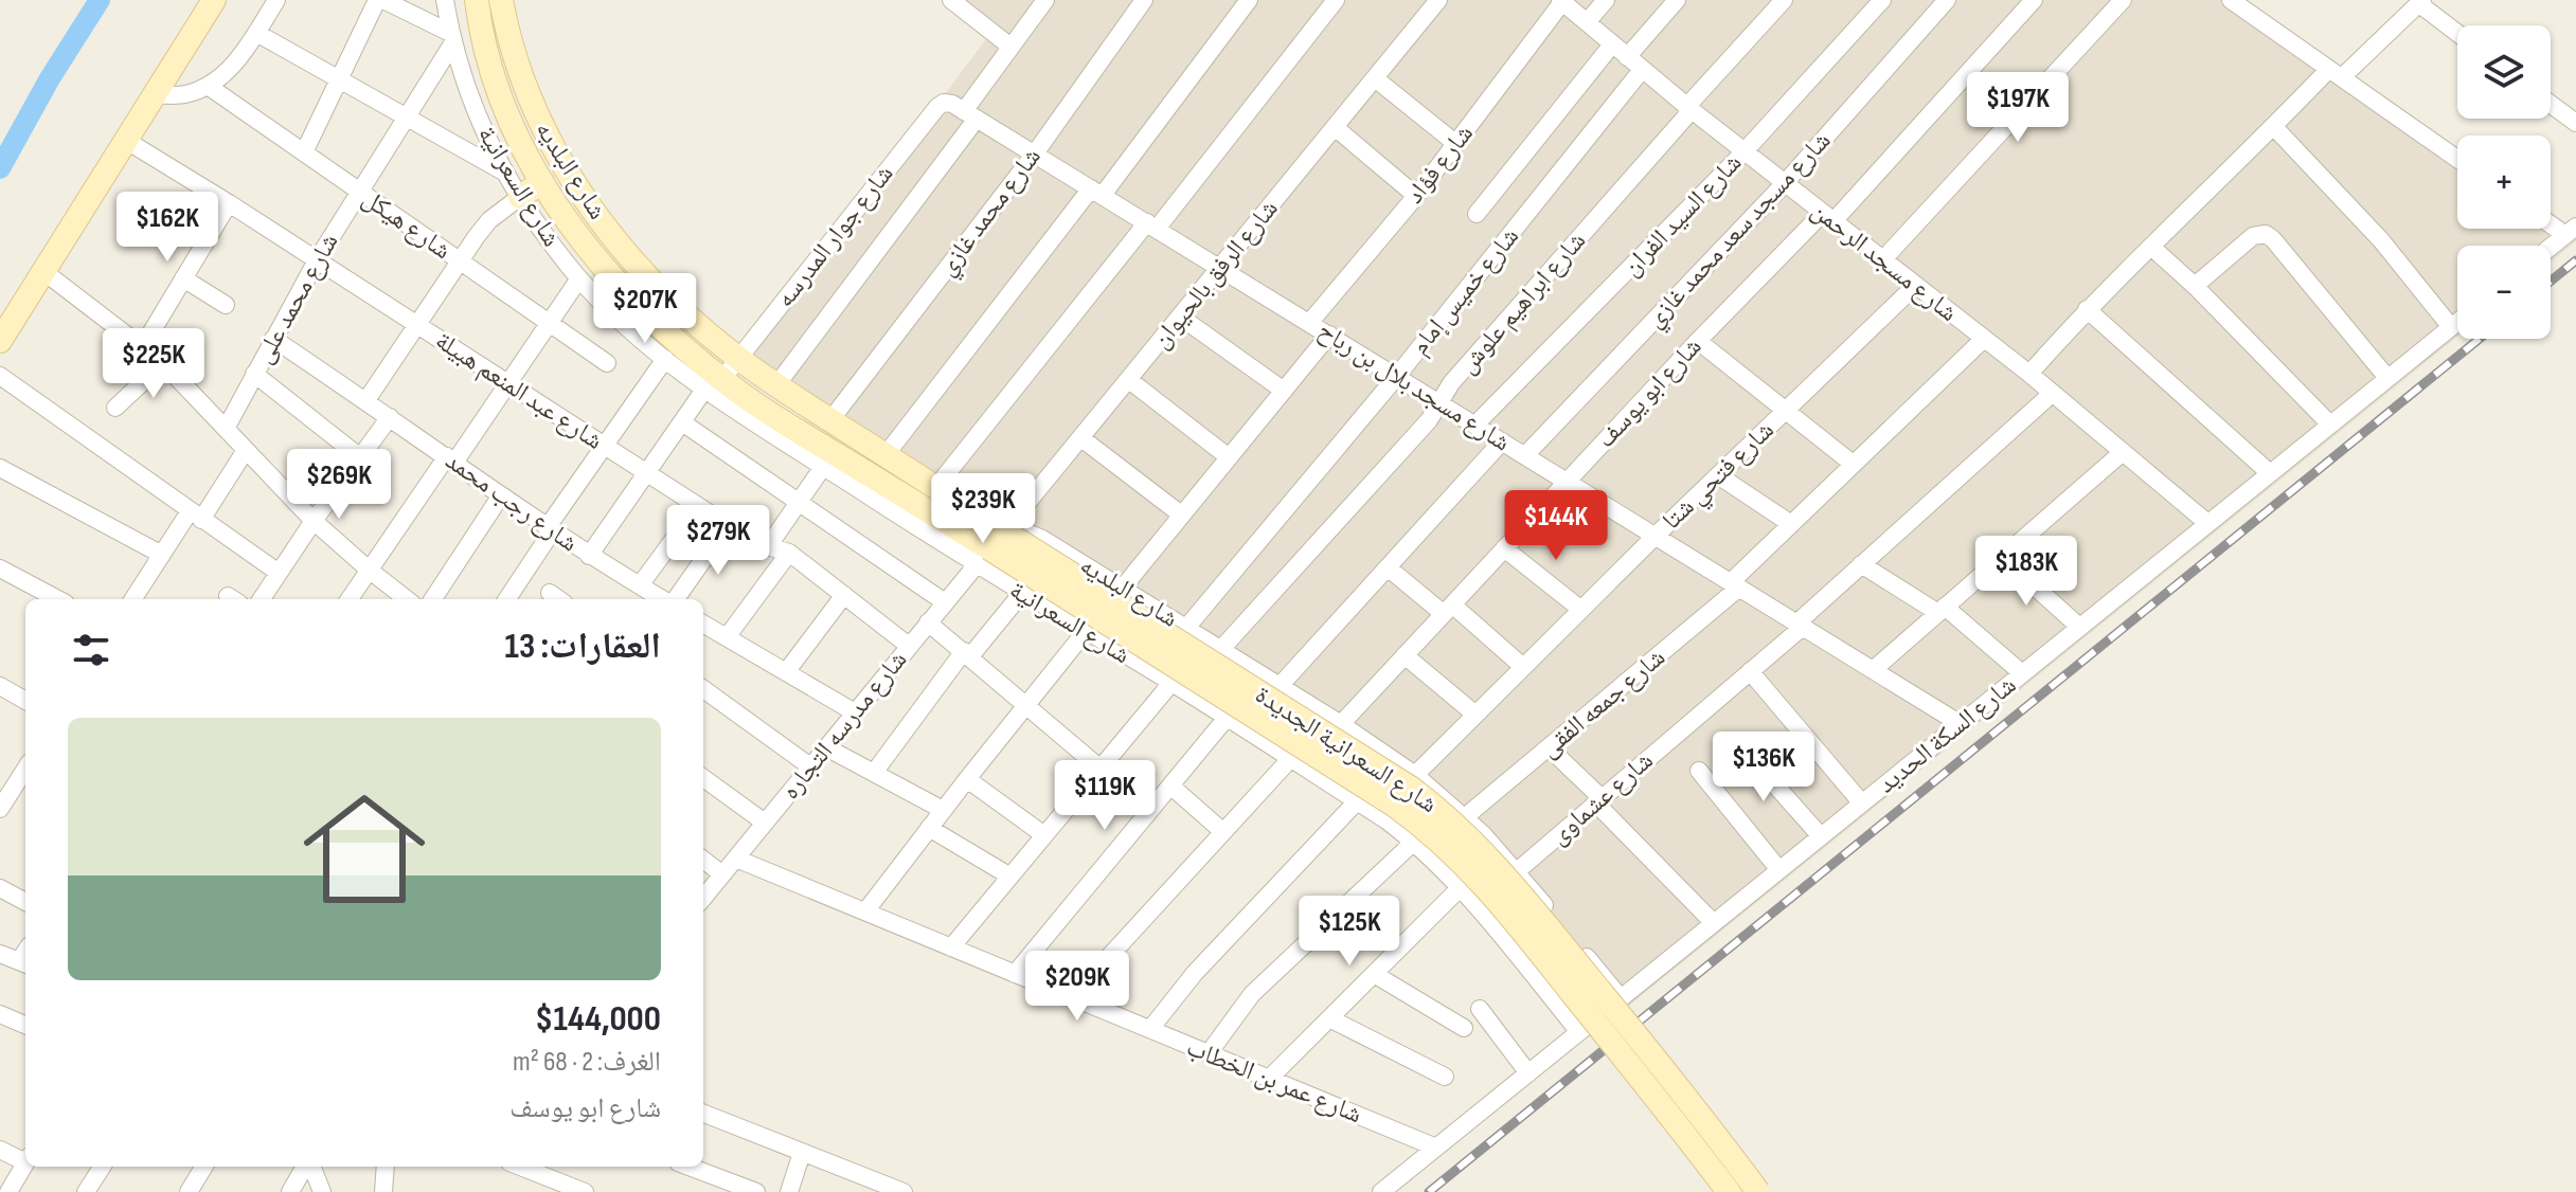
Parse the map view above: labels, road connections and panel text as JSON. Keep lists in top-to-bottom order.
{
  "streets": {
    "street": [
      "شارع فؤاد",
      "شارع البلديه",
      "شارع السعرانية",
      "شارع محمد غازي",
      "شارع السيد الفران",
      "شارع هيكل",
      "شارع مسجد سعد محمد غازي",
      "شارع جوار المدرسه",
      "شارع مسجد الرحمن",
      "شارع الرفق بالحيوان",
      "شارع خميس إمام",
      "شارع محمد على",
      "شارع ابراهيم علوش",
      "شارع مسجد بلال بن رباح",
      "شارع عبد المنعم هبيلة",
      "شارع ابو يوسف",
      "شارع فتحي شتا",
      "شارع رجب محمد",
      "شارع جمعه الفقى",
      "شارع مدرسه التجاره",
      "شارع السكة الحديد",
      "شارع السعرانية الجديدة",
      "شارع عشماوى",
      "شارع عمر بن الخطاب"
    ]
  },
  "crossings": [
    ["شارع فؤاد", "شارع مسجد الرحمن"],
    ["شارع فؤاد", "شارع مسجد بلال بن رباح"],
    ["شارع البلديه", "شارع السعرانية"],
    ["شارع البلديه", "شارع محمد غازي"],
    ["شارع البلديه", "شارع جوار المدرسه"],
    ["شارع البلديه", "شارع الرفق بالحيوان"],
    ["شارع البلديه", "شارع خميس إمام"],
    ["شارع البلديه", "شارع ابراهيم علوش"],
    ["شارع البلديه", "شارع ابو يوسف"],
    ["شارع البلديه", "شارع فتحي شتا"],
    ["شارع البلديه", "شارع جمعه الفقى"],
    ["شارع البلديه", "شارع مدرسه التجاره"],
    ["شارع البلديه", "شارع السكة الحديد"],
    ["شارع البلديه", "شارع السعرانية الجديدة"],
    ["شارع البلديه", "شارع عشماوى"],
    ["شارع السعرانية", "شارع جوار المدرسه"],
    ["شارع السعرانية", "شارع الرفق بالحيوان"],
    ["شارع السعرانية", "شارع محمد على"],
    ["شارع السعرانية", "شارع مدرسه التجاره"],
    ["شارع السعرانية", "شارع السكة الحديد"],
    ["شارع السعرانية", "شارع السعرانية الجديدة"],
    ["شارع محمد غازي", "شارع مسجد بلال بن رباح"],
    ["شارع السيد الفران", "شارع مسجد الرحمن"],
    ["شارع السيد الفران", "شارع مسجد بلال بن رباح"],
    ["شارع هيكل", "شارع محمد على"],
    ["شارع مسجد سعد محمد غازي", "شارع مسجد الرحمن"],
    ["شارع مسجد سعد محمد غازي", "شارع مسجد بلال بن رباح"],
    ["شارع جوار المدرسه", "شارع مسجد بلال بن رباح"],
    ["شارع جوار المدرسه", "شارع عبد المنعم هبيلة"],
    ["شارع جوار المدرسه", "شارع رجب محمد"],
    ["شارع مسجد الرحمن", "شارع خميس إمام"],
    ["شارع مسجد الرحمن", "شارع ابراهيم علوش"],
    ["شارع مسجد الرحمن", "شارع ابو يوسف"],
    ["شارع مسجد الرحمن", "شارع فتحي شتا"],
    ["شارع مسجد الرحمن", "شارع جمعه الفقى"],
    ["شارع مسجد الرحمن", "شارع السكة الحديد"],
    ["شارع مسجد الرحمن", "شارع عشماوى"],
    ["شارع الرفق بالحيوان", "شارع مسجد بلال بن رباح"],
    ["شارع الرفق بالحيوان", "شارع مدرسه التجاره"],
    ["شارع الرفق بالحيوان", "شارع السعرانية الجديدة"],
    ["شارع خميس إمام", "شارع مسجد بلال بن رباح"],
    ["شارع محمد على", "شارع عبد المنعم هبيلة"],
    ["شارع محمد على", "شارع رجب محمد"],
    ["شارع ابراهيم علوش", "شارع مسجد بلال بن رباح"],
    ["شارع مسجد بلال بن رباح", "شارع ابو يوسف"],
    ["شارع مسجد بلال بن رباح", "شارع فتحي شتا"],
    ["شارع مسجد بلال بن رباح", "شارع جمعه الفقى"],
    ["شارع مسجد بلال بن رباح", "شارع السكة الحديد"],
    ["شارع مسجد بلال بن رباح", "شارع عشماوى"],
    ["شارع عبد المنعم هبيلة", "شارع مدرسه التجاره"],
    ["شارع مدرسه التجاره", "شارع السعرانية الجديدة"],
    ["شارع مدرسه التجاره", "شارع عمر بن الخطاب"],
    ["شارع السكة الحديد", "شارع عمر بن الخطاب"]
  ],
  "page": {
    "map_buttons": ["+", "−"],
    "price": [
      "$197K",
      "$162K",
      "$207K",
      "$225K",
      "$269K",
      "$239K",
      "$144K",
      "$279K",
      "$183K",
      "$136K",
      "$119K",
      "$125K",
      "$209K"
    ],
    "heading": "العقارات: 13",
    "list": [
      {
        "name": "$144,000",
        "note": "الغرف: 2 · 68 m² · شارع ابو يوسف"
      }
    ]
  }
}
